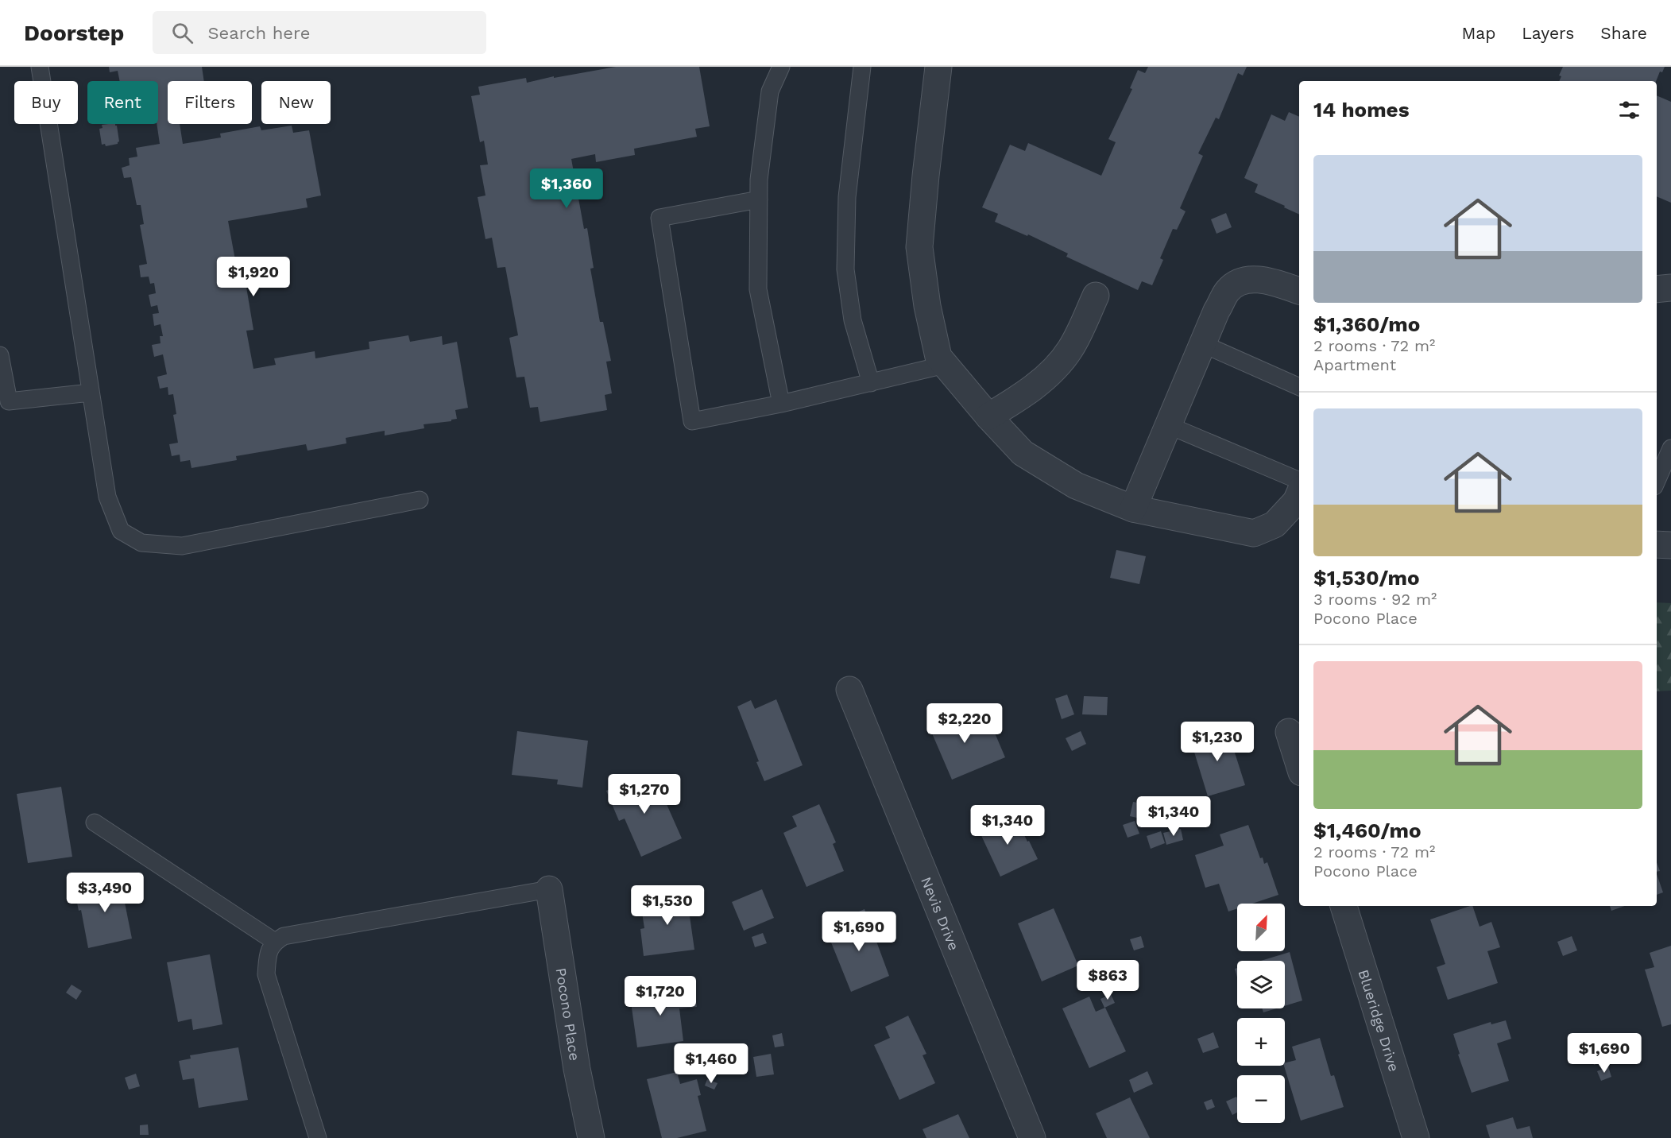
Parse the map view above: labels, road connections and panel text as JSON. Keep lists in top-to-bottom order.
{
  "streets": {
    "street": ["Nevis Drive", "Pocono Place", "Blueridge Drive"]
  },
  "north": "top right",
  "page": {
    "header": "Doorstep",
    "search": "Search here",
    "nav": ["Map", "Layers", "Share"],
    "chip": [
      "Buy",
      "Rent",
      "Filters",
      "New"
    ],
    "heading": "14 homes",
    "list": [
      {
        "name": "$1,360/mo",
        "note": "2 rooms · 72 m² · Apartment"
      },
      {
        "name": "$1,530/mo",
        "note": "3 rooms · 92 m² · Pocono Place"
      },
      {
        "name": "$1,460/mo",
        "note": "2 rooms · 72 m² · Pocono Place"
      }
    ],
    "price": [
      "$1,360",
      "$1,920",
      "$2,220",
      "$1,230",
      "$1,270",
      "$1,340",
      "$1,340",
      "$3,490",
      "$1,530",
      "$1,690",
      "$863",
      "$1,720",
      "$1,690",
      "$1,460"
    ],
    "map_buttons": ["+", "−"]
  }
}
